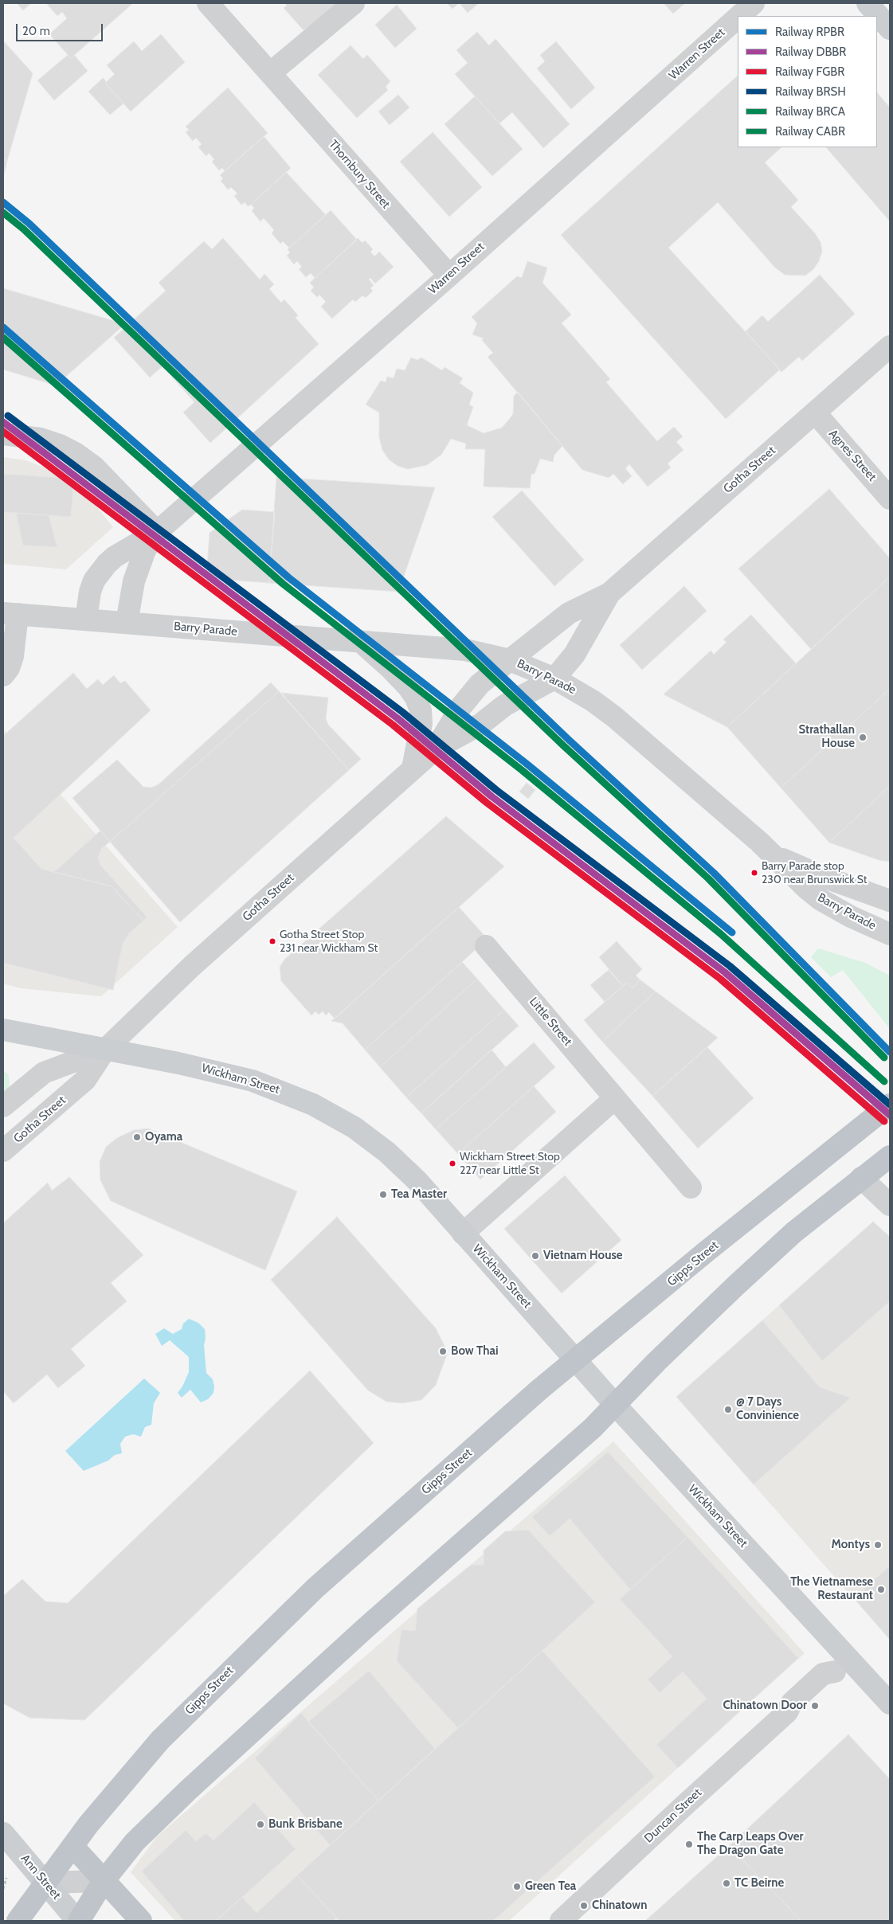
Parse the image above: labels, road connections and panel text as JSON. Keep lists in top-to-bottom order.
{
  "streets": {
    "highway": ["Gipps Street"],
    "main road": ["Wickham Street", "Ann Street"],
    "street": [
      "Warren Street",
      "Thornbury Street",
      "Agnes Street",
      "Gotha Street",
      "Barry Parade",
      "Little Street",
      "Duncan Street"
    ]
  },
  "crossings": [
    ["Warren Street", "Thornbury Street"],
    ["Warren Street", "Barry Parade"],
    ["Agnes Street", "Gotha Street"],
    ["Gotha Street", "Barry Parade"],
    ["Gotha Street", "Wickham Street"],
    ["Wickham Street", "Gipps Street"],
    ["Wickham Street", "Duncan Street"],
    ["Gipps Street", "Ann Street"]
  ],
  "places": [
    "Strathallan House",
    "Barry Parade stop 230 near Brunswick St",
    "Gotha Street Stop 231 near Wickham St",
    "Oyama",
    "Wickham Street Stop 227 near Little St",
    "Tea Master",
    "Vietnam House",
    "Bow Thai",
    "@ 7 Days Convinience",
    "Montys",
    "The Vietnamese Restaurant",
    "Chinatown Door",
    "Bunk Brisbane",
    "The Carp Leaps Over The Dragon Gate",
    "TC Beirne",
    "Green Tea",
    "Chinatown"
  ],
  "lines": [
    "rail line RPBR",
    "rail line BRCA",
    "rail line CABR",
    "rail line BRSH",
    "rail line DBBR",
    "rail line FGBR"
  ],
  "legend": [
    "Railway RPBR",
    "Railway DBBR",
    "Railway FGBR",
    "Railway BRSH",
    "Railway BRCA",
    "Railway CABR"
  ],
  "scale_bar": "20 m"
}
